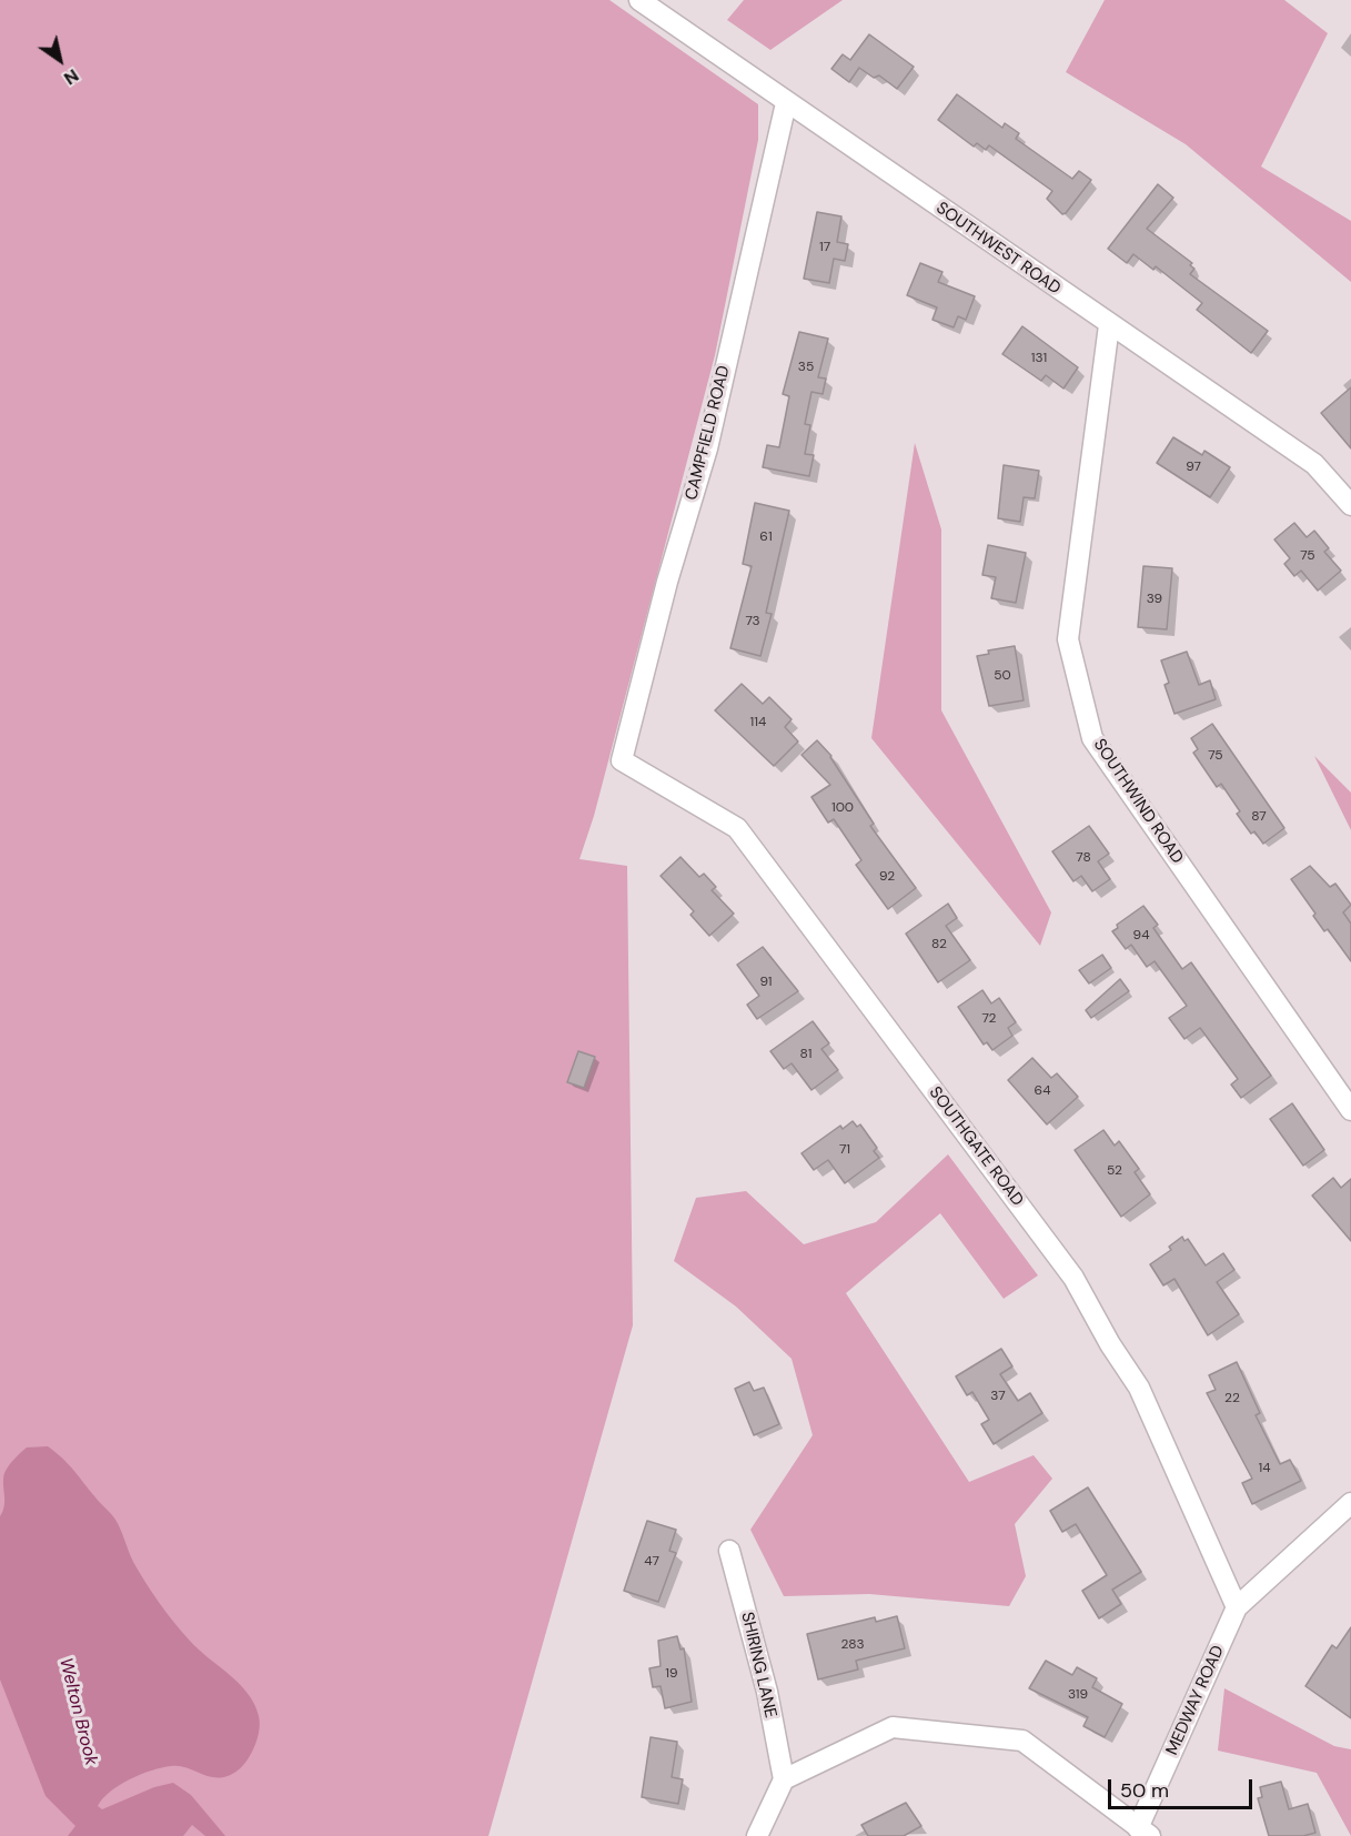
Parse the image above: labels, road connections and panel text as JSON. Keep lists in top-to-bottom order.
{
  "streets": {
    "street": [
      "SOUTHWEST ROAD",
      "CAMPFIELD ROAD",
      "SOUTHWIND ROAD",
      "SOUTHGATE ROAD",
      "SHIRING LANE",
      "MEDWAY ROAD"
    ]
  },
  "crossings": [
    ["SOUTHWEST ROAD", "CAMPFIELD ROAD"],
    ["SOUTHWEST ROAD", "SOUTHWIND ROAD"],
    ["CAMPFIELD ROAD", "SOUTHGATE ROAD"],
    ["SOUTHGATE ROAD", "MEDWAY ROAD"],
    ["SHIRING LANE", "MEDWAY ROAD"]
  ],
  "water": ["Welton Brook"],
  "house_numbers": [
    "17",
    "131",
    "35",
    "97",
    "61",
    "75",
    "39",
    "73",
    "50",
    "114",
    "75",
    "100",
    "87",
    "78",
    "92",
    "94",
    "82",
    "91",
    "72",
    "81",
    "64",
    "71",
    "52",
    "37",
    "22",
    "14",
    "47",
    "283",
    "19",
    "319"
  ],
  "scale_bar": "50 m",
  "north": "bottom right"
}
